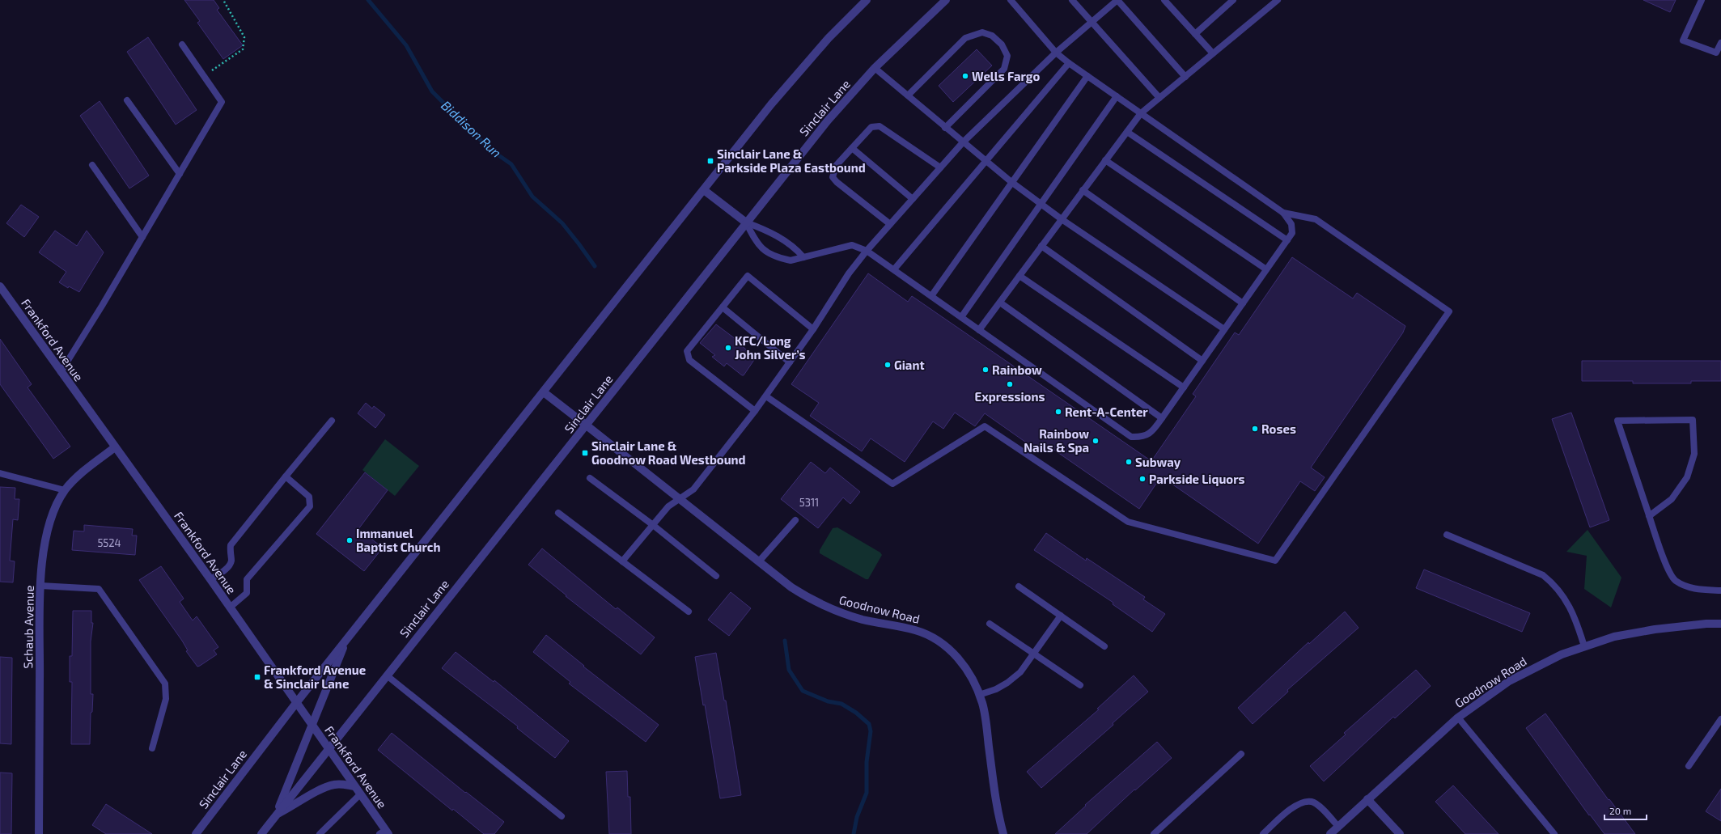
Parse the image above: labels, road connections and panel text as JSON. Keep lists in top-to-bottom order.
{
  "streets": {
    "street": [
      "Sinclair Lane",
      "Frankford Avenue",
      "Goodnow Road",
      "Schaub Avenue"
    ]
  },
  "crossings": [
    ["Sinclair Lane", "Frankford Avenue"],
    ["Sinclair Lane", "Goodnow Road"],
    ["Frankford Avenue", "Schaub Avenue"]
  ],
  "water": ["Biddison Run"],
  "places": {
    "other": [
      "Wells Fargo",
      "KFC/Long John Silver’s",
      "Giant",
      "Rainbow",
      "Expressions",
      "Rent-A-Center",
      "Roses",
      "Rainbow Nails & Spa",
      "Subway",
      "Parkside Liquors",
      "Immanuel Baptist Church"
    ],
    "transit": ["Sinclair Lane & Parkside Plaza Eastbound", "Sinclair Lane & Goodnow Road Westbound", "Frankford Avenue & Sinclair Lane"]
  },
  "house_numbers": ["5311", "5524"],
  "scale_bar": "20 m"
}
